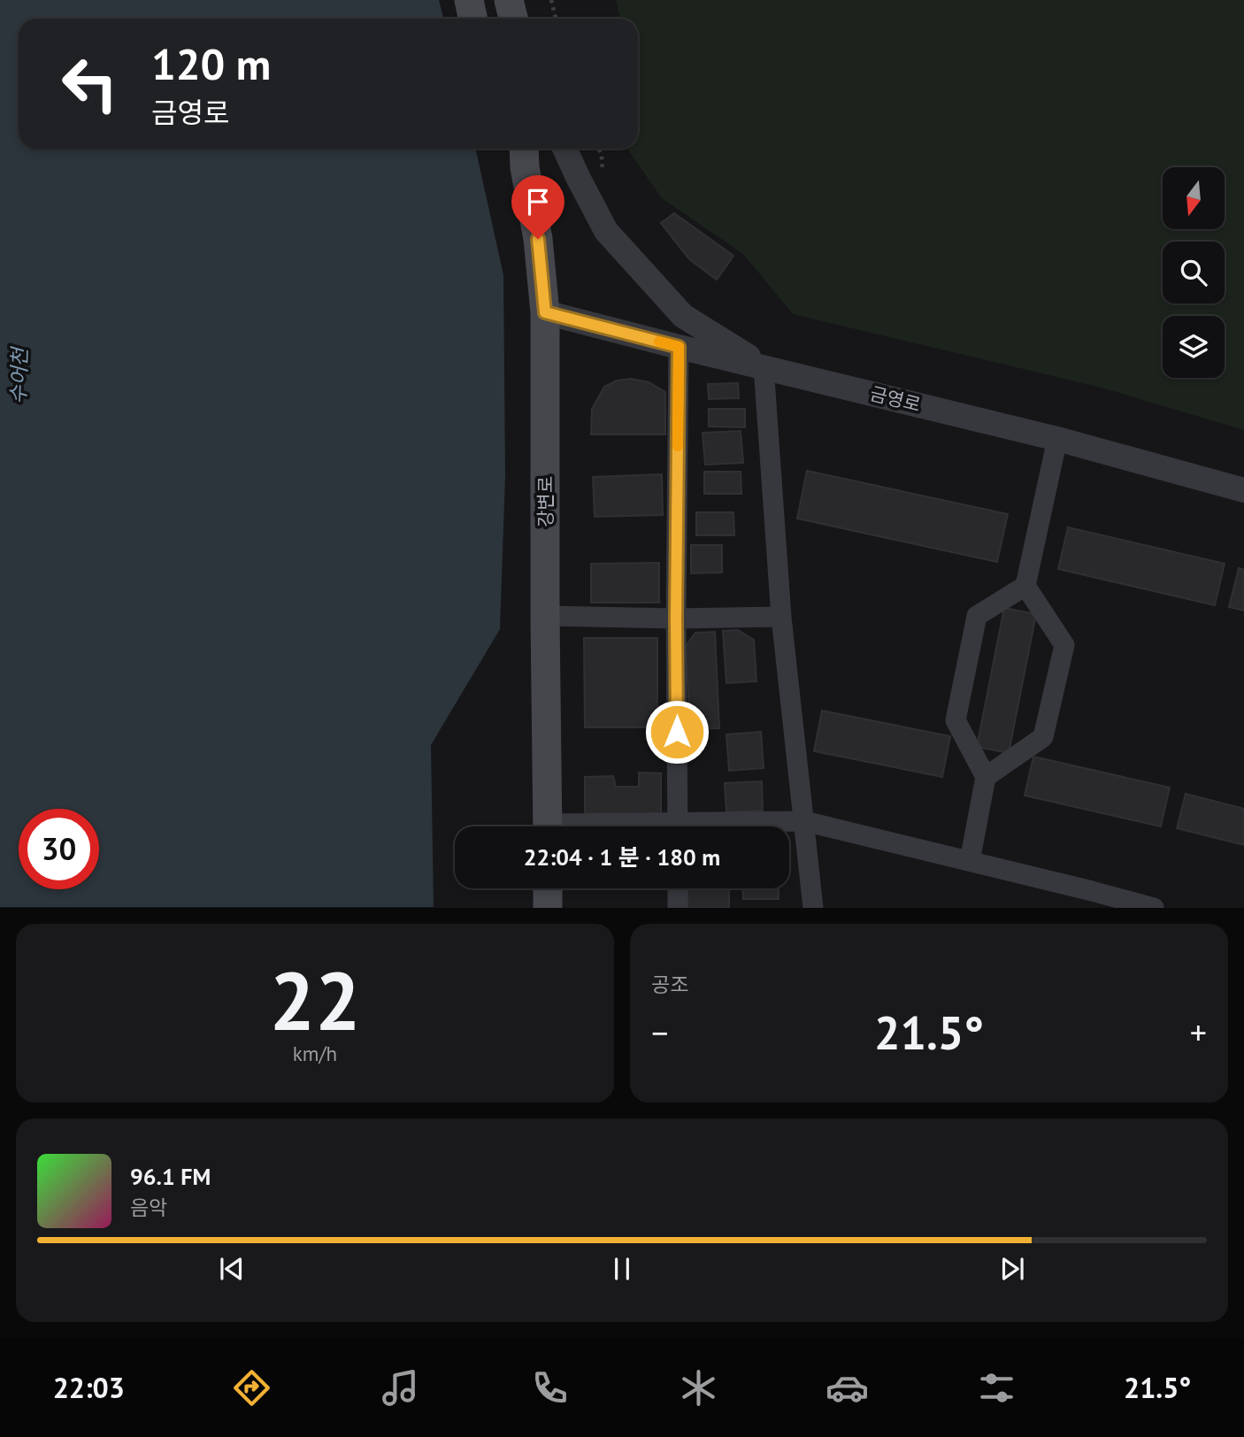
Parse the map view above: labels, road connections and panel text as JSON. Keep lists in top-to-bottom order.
{
  "streets": {
    "main road": ["강변로"],
    "street": ["금영로"]
  },
  "crossings": [
    ["금영로", "강변로"]
  ],
  "water": ["수어천"],
  "north": "bottom",
  "page": {
    "turn": ["120 m", "금영로"],
    "limit": "30",
    "trip": "22:04 · 1 분 · 180 m",
    "tile": [
      ["22", "km/h"],
      "공조"
    ],
    "heat": ["−", "21.5°", "+"],
    "song": ["96.1 FM", "음악"],
    "tabs": ["22:03", "21.5°"]
  }
}
